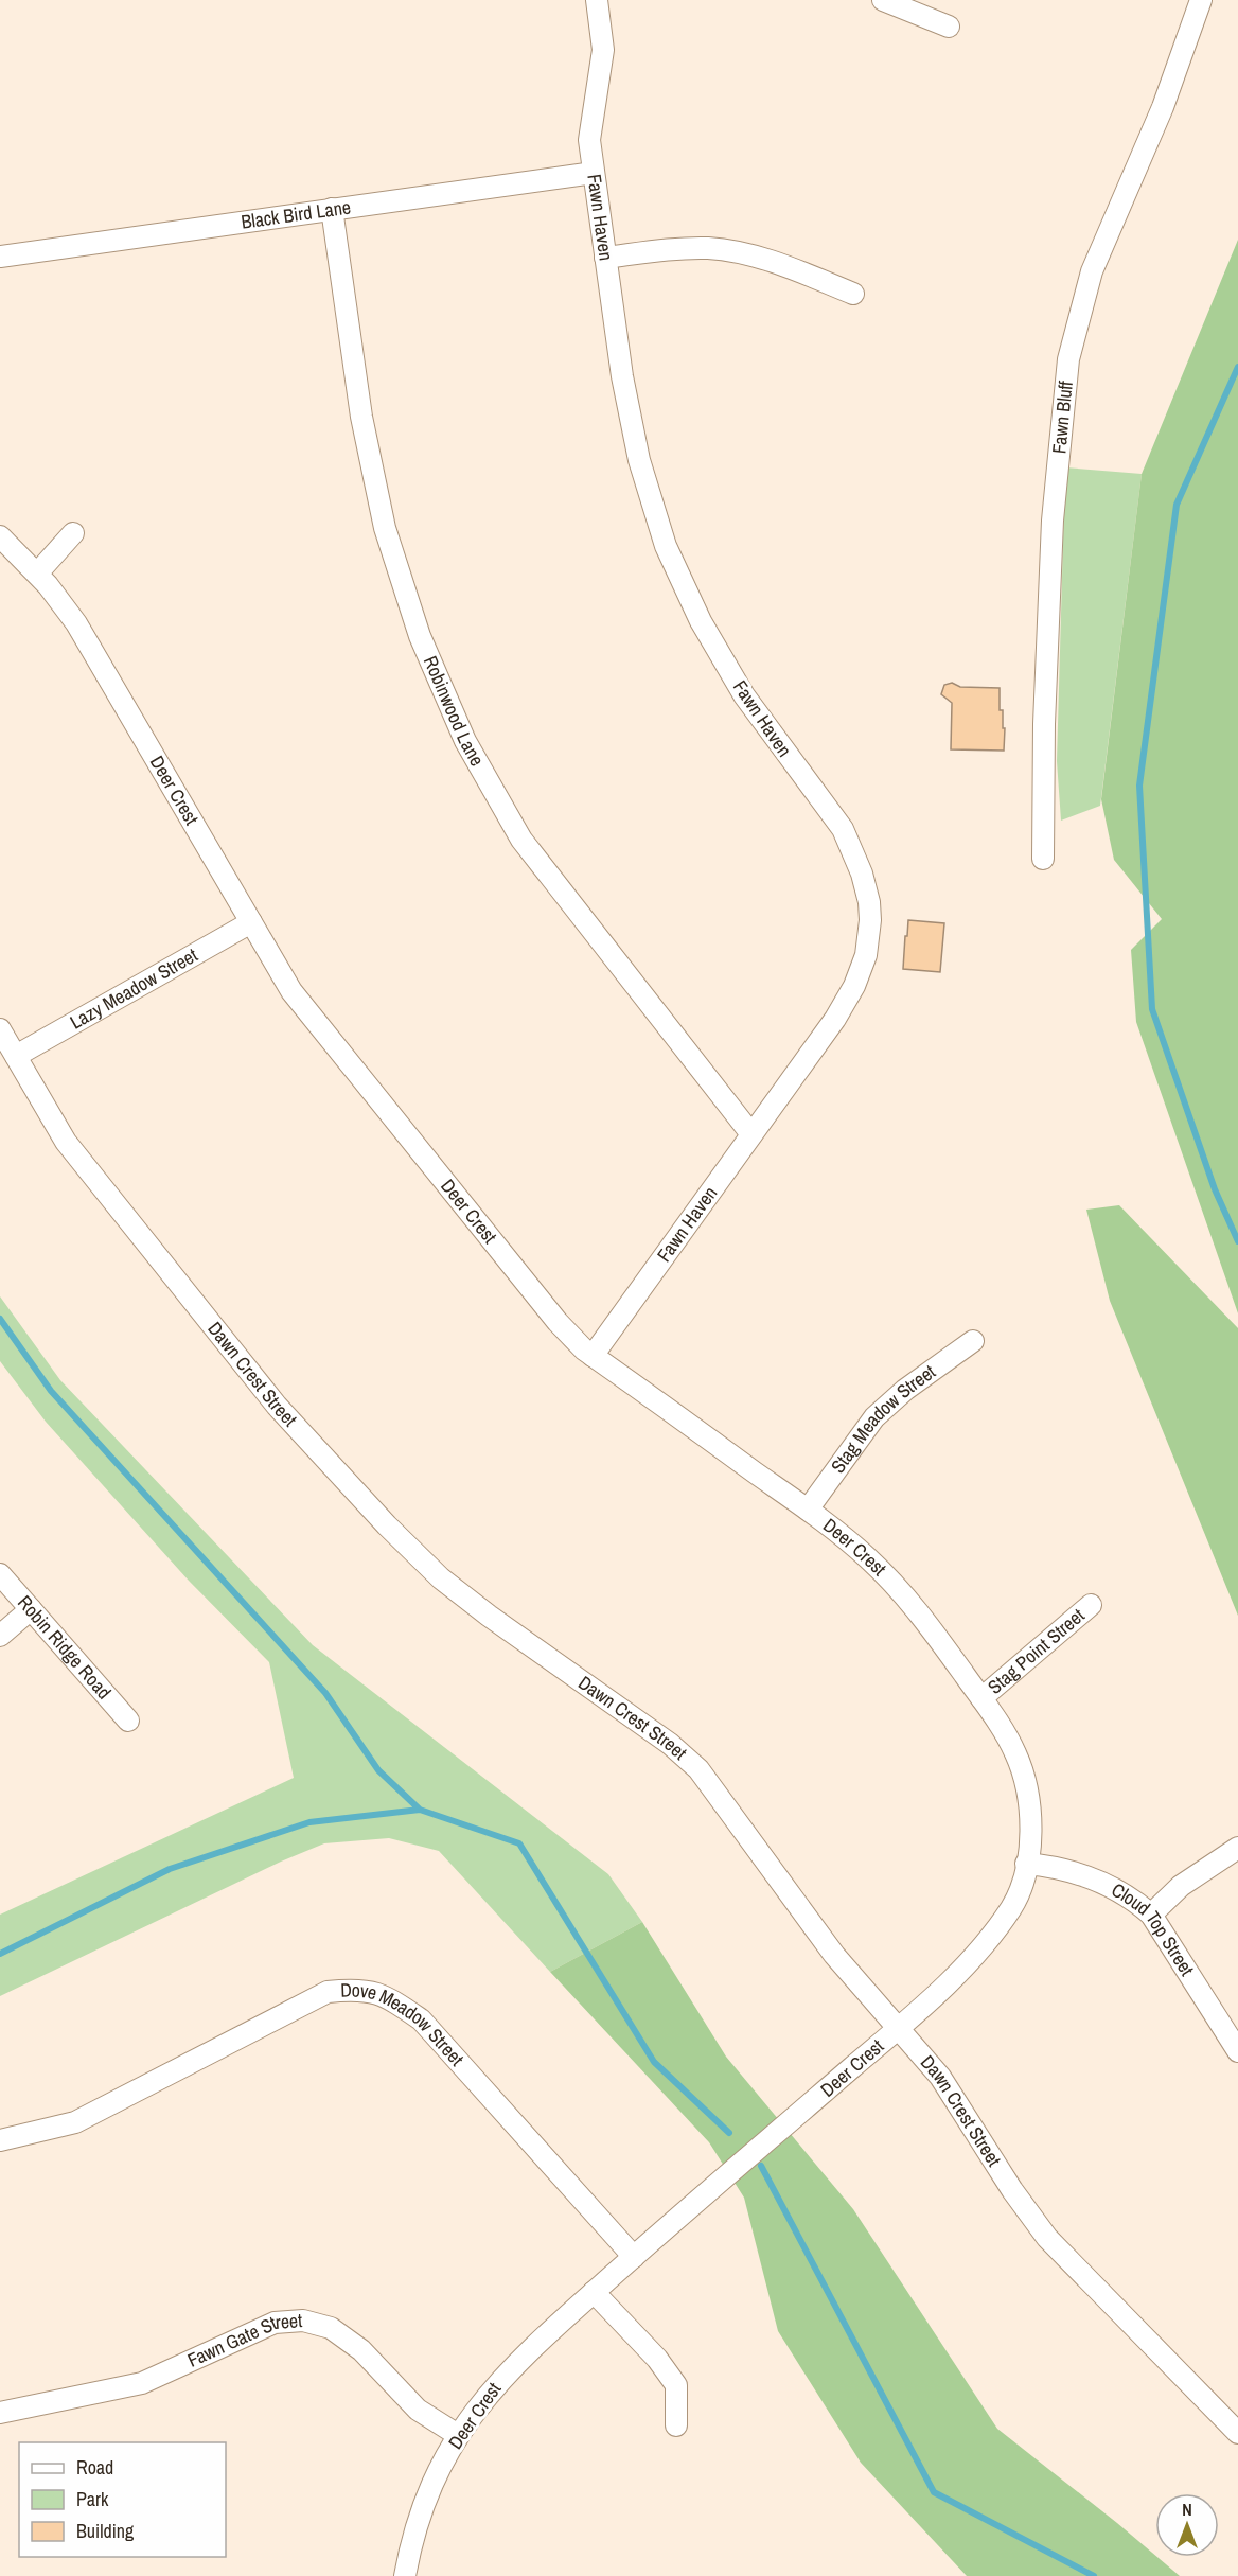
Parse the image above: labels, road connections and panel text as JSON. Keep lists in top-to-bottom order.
{
  "streets": {
    "street": [
      "Black Bird Lane",
      "Fawn Haven",
      "Fawn Bluff",
      "Robinwood Lane",
      "Deer Crest",
      "Lazy Meadow Street",
      "Dawn Crest Street",
      "Stag Meadow Street",
      "Robin Ridge Road",
      "Stag Point Street",
      "Cloud Top Street",
      "Dove Meadow Street",
      "Fawn Gate Street"
    ]
  },
  "crossings": [
    ["Black Bird Lane", "Fawn Haven"],
    ["Black Bird Lane", "Robinwood Lane"],
    ["Fawn Haven", "Robinwood Lane"],
    ["Fawn Haven", "Deer Crest"],
    ["Deer Crest", "Lazy Meadow Street"],
    ["Deer Crest", "Dawn Crest Street"],
    ["Deer Crest", "Stag Meadow Street"],
    ["Deer Crest", "Stag Point Street"],
    ["Deer Crest", "Cloud Top Street"],
    ["Deer Crest", "Dove Meadow Street"],
    ["Deer Crest", "Fawn Gate Street"],
    ["Lazy Meadow Street", "Dawn Crest Street"]
  ],
  "legend": ["Road", "Park", "Building"],
  "north": "top"
}
